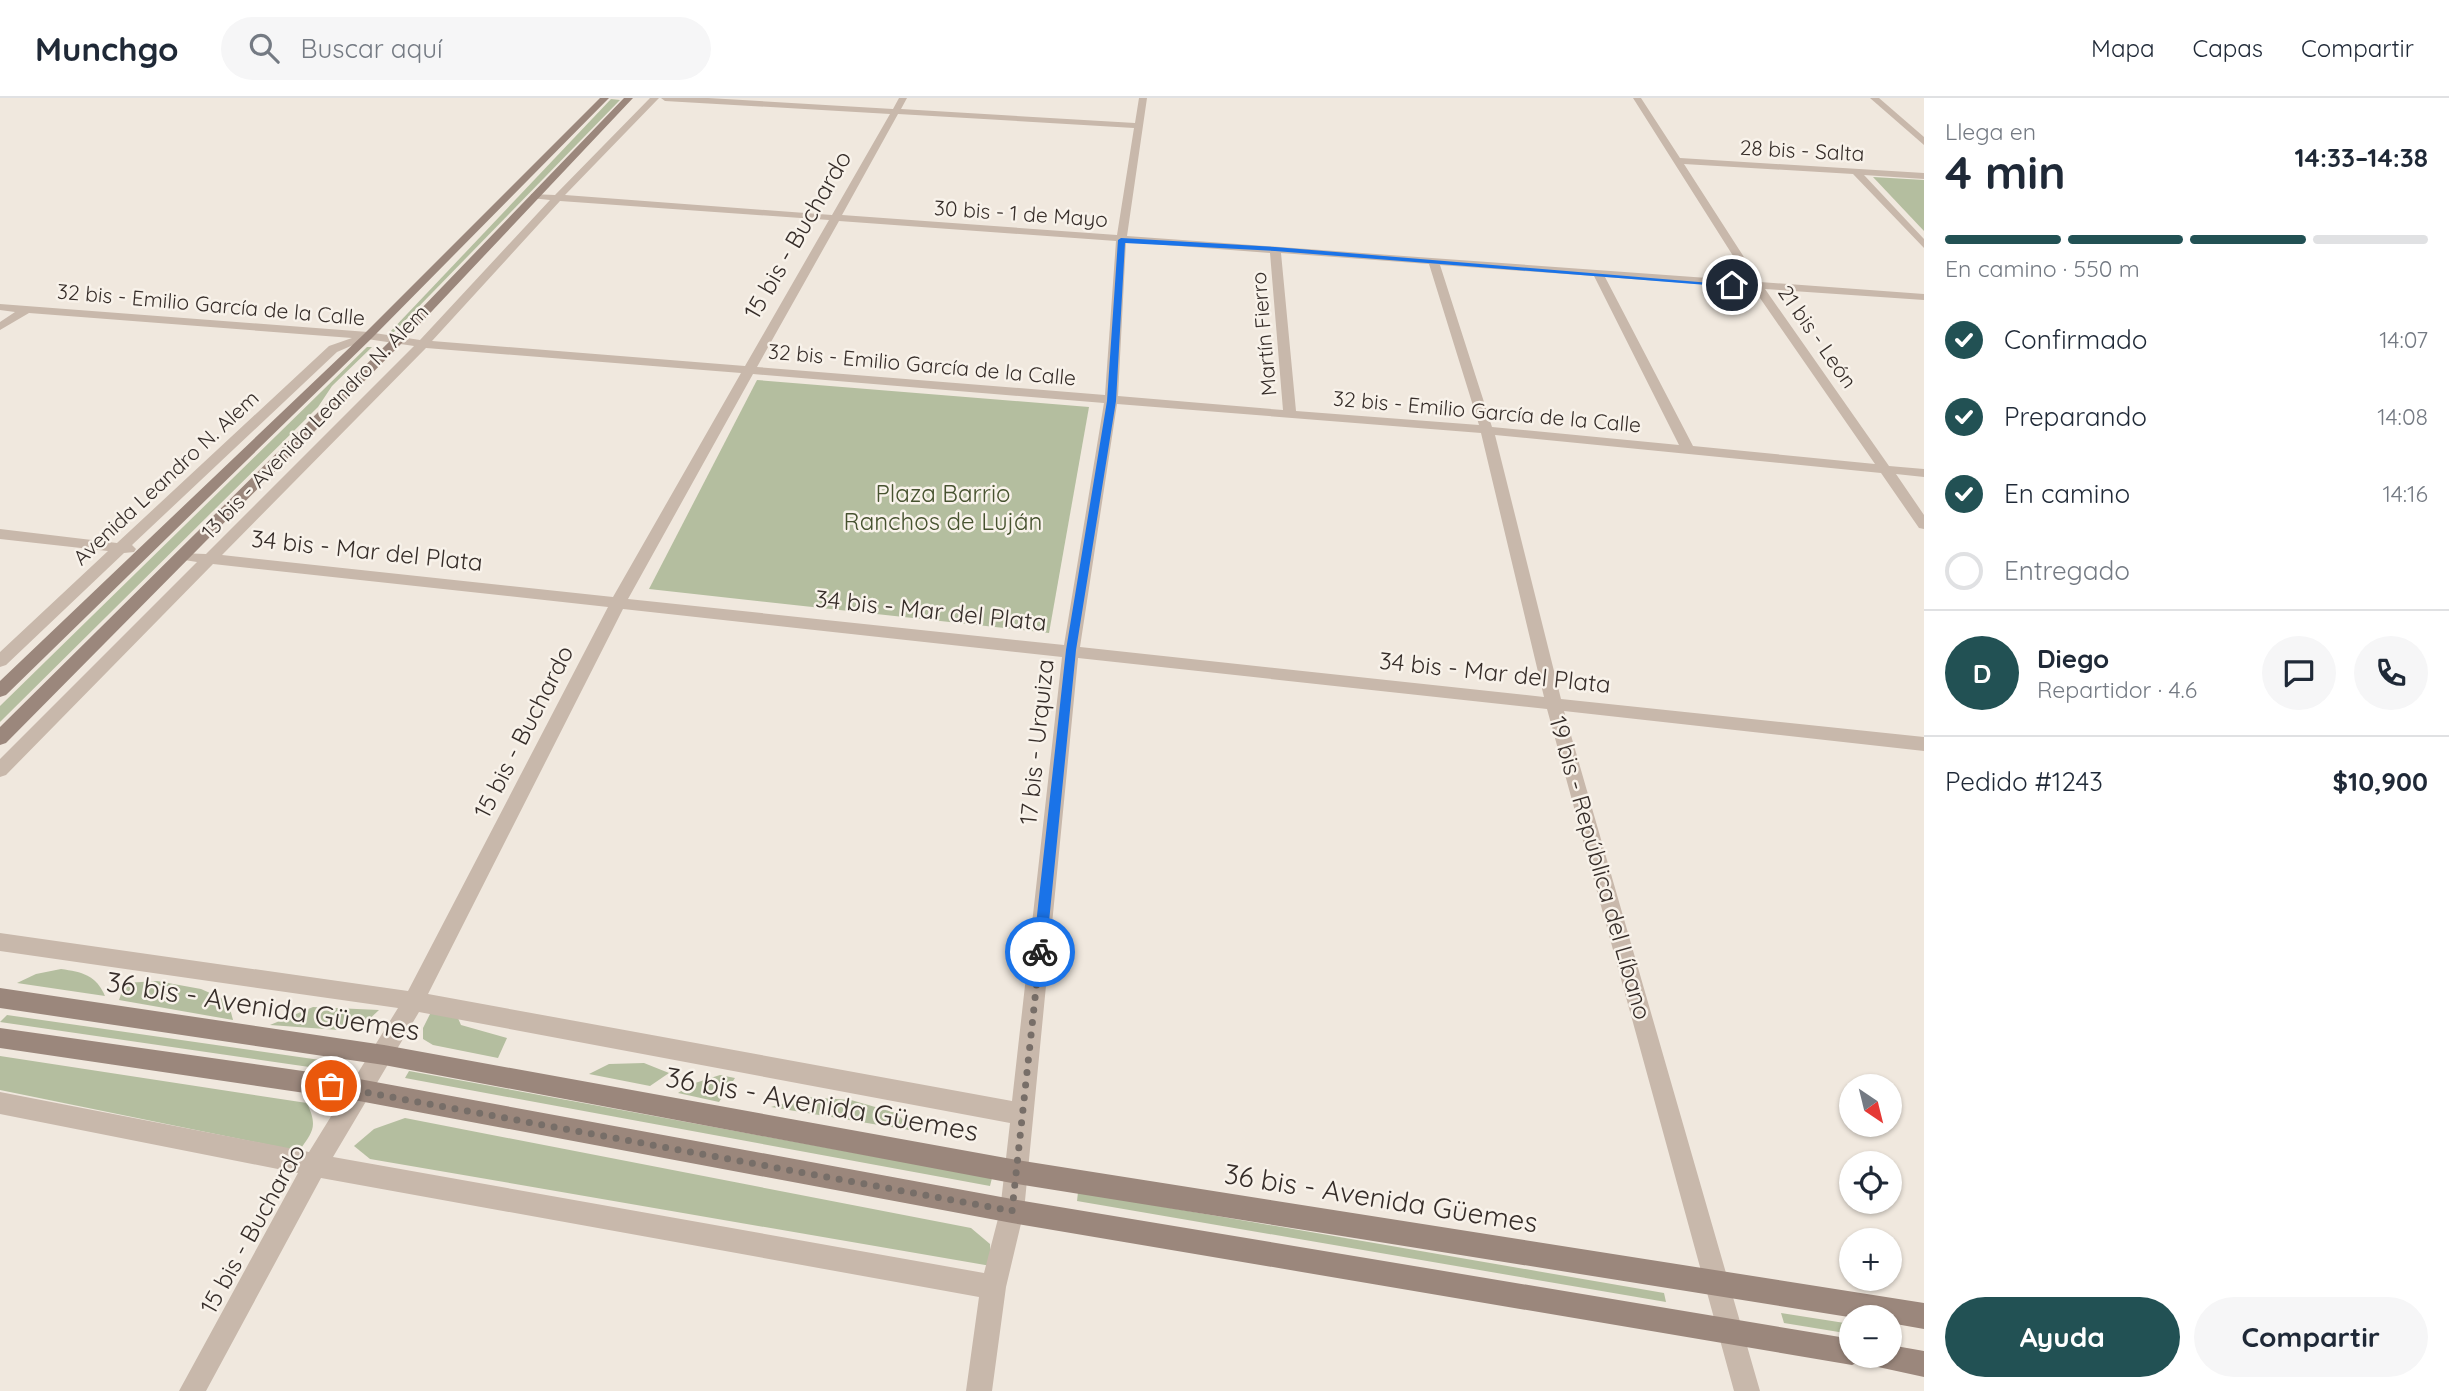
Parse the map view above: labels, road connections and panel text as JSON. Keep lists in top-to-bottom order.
{
  "streets": {
    "main road": ["13 bis - Avenida Leandro N. Alem", "36 bis - Avenida Güemes"],
    "street": [
      "28 bis - Salta",
      "30 bis - 1 de Mayo",
      "15 bis - Buchardo",
      "32 bis - Emilio García de la Calle",
      "Martín Fierro",
      "21 bis - León",
      "Avenida Leandro N. Alem",
      "34 bis - Mar del Plata",
      "17 bis - Urquiza",
      "19 bis - República del Líbano"
    ]
  },
  "crossings": [
    ["28 bis - Salta", "21 bis - León"],
    ["30 bis - 1 de Mayo", "15 bis - Buchardo"],
    ["30 bis - 1 de Mayo", "Martín Fierro"],
    ["30 bis - 1 de Mayo", "21 bis - León"],
    ["30 bis - 1 de Mayo", "13 bis - Avenida Leandro N. Alem"],
    ["30 bis - 1 de Mayo", "17 bis - Urquiza"],
    ["30 bis - 1 de Mayo", "19 bis - República del Líbano"],
    ["15 bis - Buchardo", "32 bis - Emilio García de la Calle"],
    ["15 bis - Buchardo", "34 bis - Mar del Plata"],
    ["15 bis - Buchardo", "36 bis - Avenida Güemes"],
    ["32 bis - Emilio García de la Calle", "Martín Fierro"],
    ["32 bis - Emilio García de la Calle", "21 bis - León"],
    ["32 bis - Emilio García de la Calle", "13 bis - Avenida Leandro N. Alem"],
    ["32 bis - Emilio García de la Calle", "Avenida Leandro N. Alem"],
    ["32 bis - Emilio García de la Calle", "17 bis - Urquiza"],
    ["32 bis - Emilio García de la Calle", "19 bis - República del Líbano"],
    ["13 bis - Avenida Leandro N. Alem", "Avenida Leandro N. Alem"],
    ["13 bis - Avenida Leandro N. Alem", "34 bis - Mar del Plata"],
    ["34 bis - Mar del Plata", "17 bis - Urquiza"],
    ["34 bis - Mar del Plata", "19 bis - República del Líbano"],
    ["17 bis - Urquiza", "36 bis - Avenida Güemes"],
    ["19 bis - República del Líbano", "36 bis - Avenida Güemes"]
  ],
  "parks": ["Plaza Barrio Ranchos de Luján"],
  "north": "bottom right",
  "page": {
    "header": "Munchgo",
    "search": "Buscar aquí",
    "nav": ["Mapa", "Capas", "Compartir"],
    "heading": ["4 min", "Llega en", "14:33–14:38"],
    "panel": [
      "Diego",
      "Repartidor · 4.6",
      "Pedido #1243",
      "$10,900"
    ],
    "bar": "En camino · 550 m",
    "list": [
      ["Confirmado", "14:07"],
      ["Preparando", "14:08"],
      ["En camino", "14:16"],
      "Entregado"
    ],
    "round": "D",
    "map_buttons": ["+", "−"],
    "buttons": ["Ayuda", "Compartir"]
  }
}
